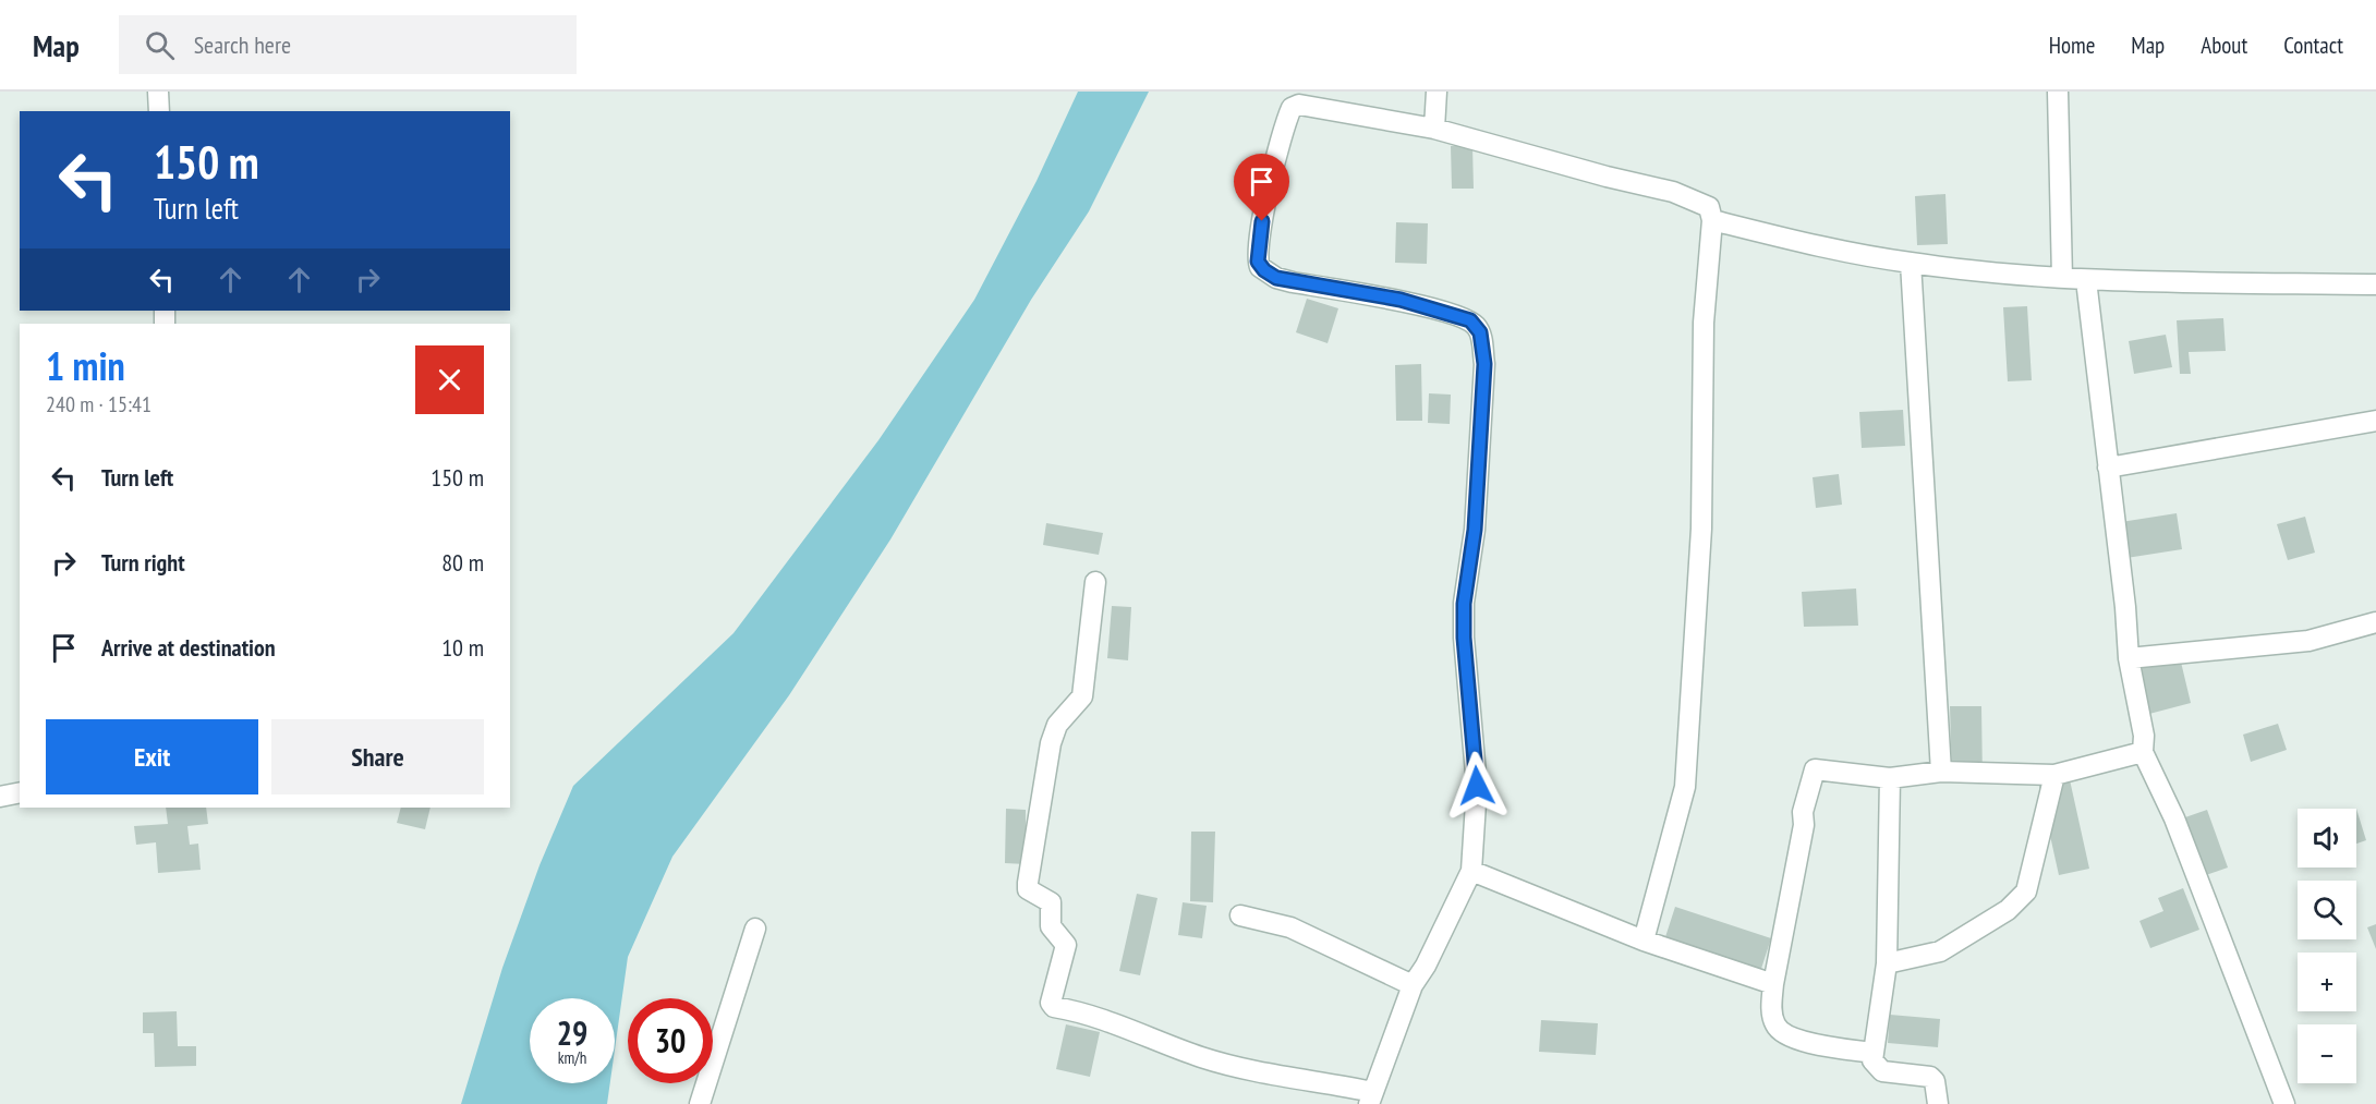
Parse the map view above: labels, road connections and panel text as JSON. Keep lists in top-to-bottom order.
{
  "page": {
    "header": "Map",
    "search": "Search here",
    "nav": [
      "Home",
      "Map",
      "About",
      "Contact"
    ],
    "turn": ["150 m", "Turn left"],
    "heading": ["1 min", "240 m · 15:41"],
    "list": [
      {
        "name": "Turn left",
        "value": "150 m"
      },
      {
        "name": "Turn right",
        "value": "80 m"
      },
      {
        "name": "Arrive at destination",
        "value": "10 m"
      }
    ],
    "buttons": ["Exit", "Share"],
    "map_buttons": ["+", "−"],
    "speed": "29 km/h",
    "limit": "30"
  }
}
